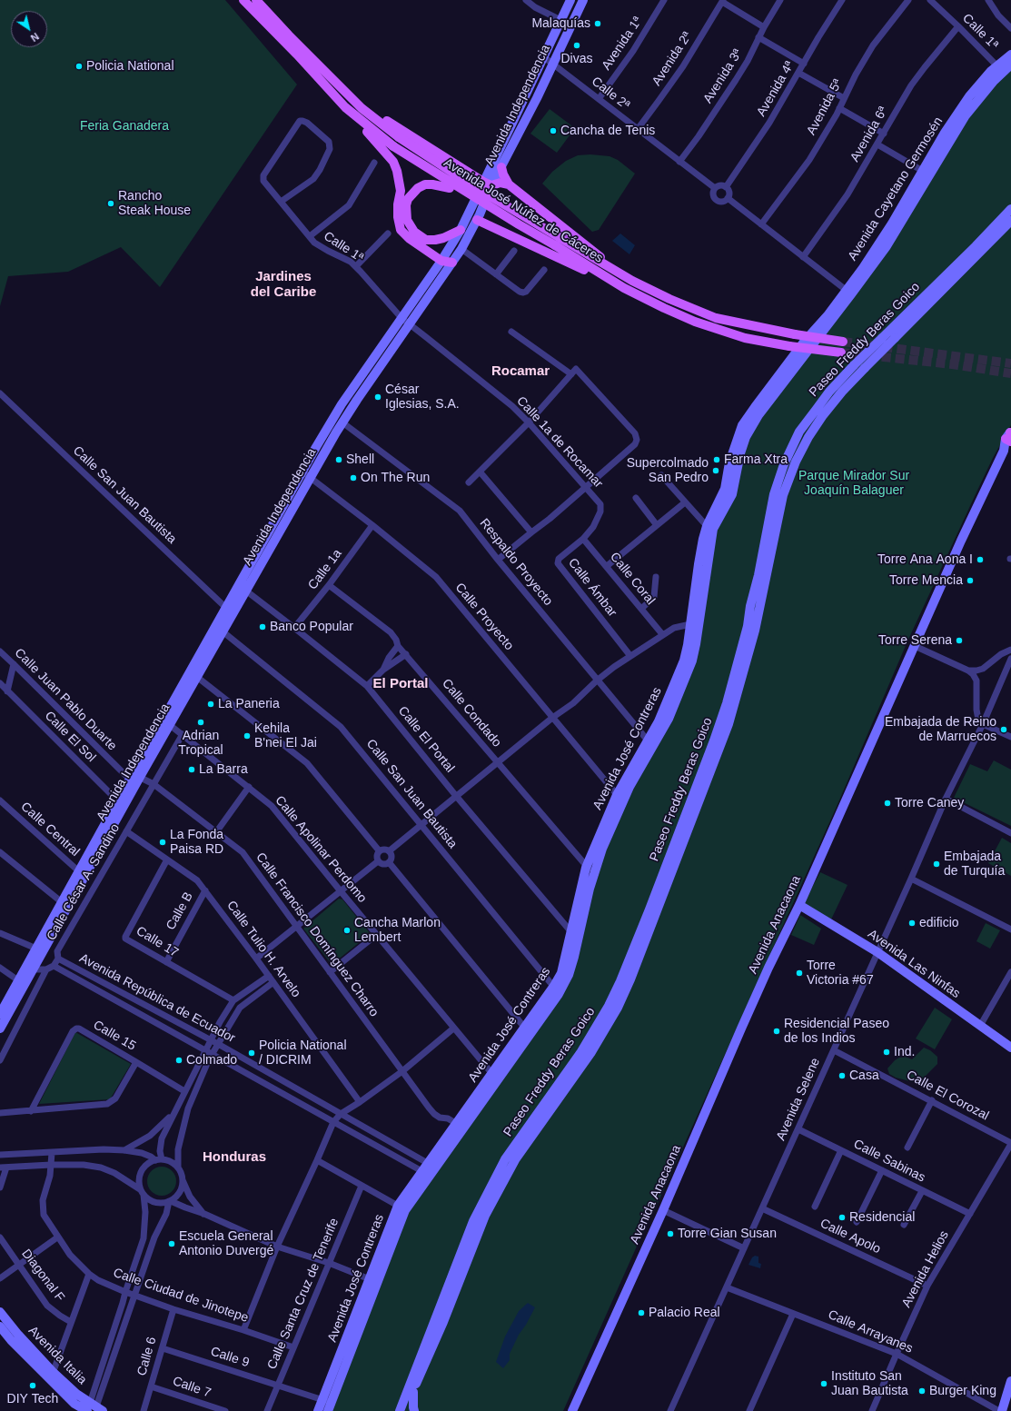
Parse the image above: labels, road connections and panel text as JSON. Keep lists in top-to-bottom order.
{
  "streets": {
    "main road": [
      "Avenida Independencia",
      "Avenida Cayetano Germosén",
      "Avenida José Núñez de Cáceres",
      "Paseo Freddy Beras Goico",
      "Avenida José Contreras",
      "Avenida Anacaona",
      "Avenida Las Ninfas",
      "Avenida Italia"
    ],
    "street": [
      "Calle 1ª",
      "Avenida 1ª",
      "Avenida 2ª",
      "Avenida 3ª",
      "Avenida 4ª",
      "Calle 2ª",
      "Avenida 5ª",
      "Avenida 6ª",
      "Calle 1a de Rocamar",
      "Calle San Juan Bautista",
      "Respaldo Proyecto",
      "Calle 1a",
      "Calle Coral",
      "Calle Ámbar",
      "Calle Proyecto",
      "Calle Juan Pablo Duarte",
      "Calle Condado",
      "Calle El Sol",
      "Calle El Portal",
      "Calle Central",
      "Calle Apolinar Perdomo",
      "Calle César A. Sandino",
      "Calle B",
      "Calle Francisco Domínguez Charro",
      "Calle 17",
      "Calle Tulio H. Arvelo",
      "Avenida República de Ecuador",
      "Calle 15",
      "Calle El Corozal",
      "Avenida Selene",
      "Calle Sabinas",
      "Calle Apolo",
      "Avenida Helios",
      "Diagonal F",
      "Calle Santa Cruz de Tenerife",
      "Calle Ciudad de Jinotepe",
      "Calle Arrayanes",
      "Calle 6",
      "Calle 9",
      "Calle 7"
    ]
  },
  "crossings": [
    ["Calle 1ª", "Avenida Independencia"],
    ["Calle 1ª", "Avenida 6ª"],
    ["Calle 1ª", "Avenida Cayetano Germosén"],
    ["Calle 1ª", "Calle 1a de Rocamar"],
    ["Avenida 1ª", "Calle 2ª"],
    ["Avenida 2ª", "Calle 2ª"],
    ["Avenida 3ª", "Calle 2ª"],
    ["Avenida 4ª", "Calle 2ª"],
    ["Calle 2ª", "Avenida Independencia"],
    ["Avenida Independencia", "Calle 1a de Rocamar"],
    ["Avenida Independencia", "Calle San Juan Bautista"],
    ["Avenida Independencia", "Respaldo Proyecto"],
    ["Avenida Independencia", "Calle Proyecto"],
    ["Avenida Independencia", "Calle Juan Pablo Duarte"],
    ["Avenida Independencia", "Calle El Sol"],
    ["Avenida Independencia", "Calle El Portal"],
    ["Avenida Independencia", "Calle Central"],
    ["Avenida Independencia", "Calle Apolinar Perdomo"],
    ["Avenida Independencia", "Calle Francisco Domínguez Charro"],
    ["Avenida Cayetano Germosén", "Avenida José Contreras"],
    ["Calle 1a de Rocamar", "Calle Coral"],
    ["Calle 1a de Rocamar", "Calle Ámbar"],
    ["Calle San Juan Bautista", "Avenida José Contreras"],
    ["Respaldo Proyecto", "Avenida José Contreras"],
    ["Calle 1a", "Calle Proyecto"],
    ["Calle 1a", "Calle Condado"],
    ["Calle 1a", "Calle El Portal"],
    ["Calle Coral", "Calle Ámbar"],
    ["Calle Proyecto", "Avenida José Contreras"],
    ["Calle Juan Pablo Duarte", "Calle Francisco Domínguez Charro"],
    ["Calle Condado", "Avenida José Contreras"],
    ["Calle El Portal", "Avenida José Contreras"],
    ["Avenida José Contreras", "Calle Apolinar Perdomo"],
    ["Avenida José Contreras", "Calle Francisco Domínguez Charro"],
    ["Avenida José Contreras", "Avenida República de Ecuador"],
    ["Avenida José Contreras", "Calle 9"],
    ["Calle Apolinar Perdomo", "Calle César A. Sandino"],
    ["Calle César A. Sandino", "Calle Francisco Domínguez Charro"],
    ["Calle César A. Sandino", "Calle Tulio H. Arvelo"],
    ["Calle César A. Sandino", "Avenida República de Ecuador"],
    ["Calle B", "Calle 17"],
    ["Calle B", "Calle Tulio H. Arvelo"],
    ["Avenida Anacaona", "Avenida Las Ninfas"],
    ["Calle 17", "Calle Tulio H. Arvelo"],
    ["Avenida Las Ninfas", "Avenida Selene"],
    ["Calle El Corozal", "Avenida Selene"],
    ["Calle El Corozal", "Avenida Helios"],
    ["Avenida Selene", "Calle Sabinas"],
    ["Avenida Selene", "Calle Apolo"],
    ["Avenida Selene", "Calle Arrayanes"],
    ["Calle Sabinas", "Avenida Helios"],
    ["Calle Apolo", "Avenida Helios"],
    ["Avenida Helios", "Calle Arrayanes"],
    ["Calle Santa Cruz de Tenerife", "Calle Ciudad de Jinotepe"],
    ["Calle Santa Cruz de Tenerife", "Calle 9"],
    ["Calle Ciudad de Jinotepe", "Calle 6"],
    ["Calle 6", "Calle 9"],
    ["Calle 6", "Calle 7"]
  ],
  "districts": [
    "Jardines del Caribe",
    "Rocamar",
    "El Portal",
    "Honduras"
  ],
  "parks": ["Feria Ganadera", "Parque Mirador Sur Joaquín Balaguer"],
  "places": [
    "Malaquías",
    "Divas",
    "Policia National",
    "Cancha de Tenis",
    "Rancho Steak House",
    "César Iglesias, S.A.",
    "Shell",
    "Farma Xtra",
    "Supercolmado San Pedro",
    "On The Run",
    "Torre Ana Aona I",
    "Torre Mencia",
    "Banco Popular",
    "Torre Serena",
    "La Paneria",
    "Adrian Tropical",
    "Embajada de Reino de Marruecos",
    "Kehila B'nei El Jai",
    "La Barra",
    "Torre Caney",
    "La Fonda Paisa RD",
    "Embajada de Turquía",
    "edificio",
    "Cancha Marlon Lembert",
    "Torre Victoria #67",
    "Residencial Paseo de los Indios",
    "Ind.",
    "Policia National / DICRIM",
    "Colmado",
    "Casa",
    "Residencial",
    "Torre Gian Susan",
    "Escuela General Antonio Duvergé",
    "Palacio Real",
    "Instituto San Juan Bautista",
    "DIY Tech",
    "Burger King"
  ],
  "north": "bottom right"
}
